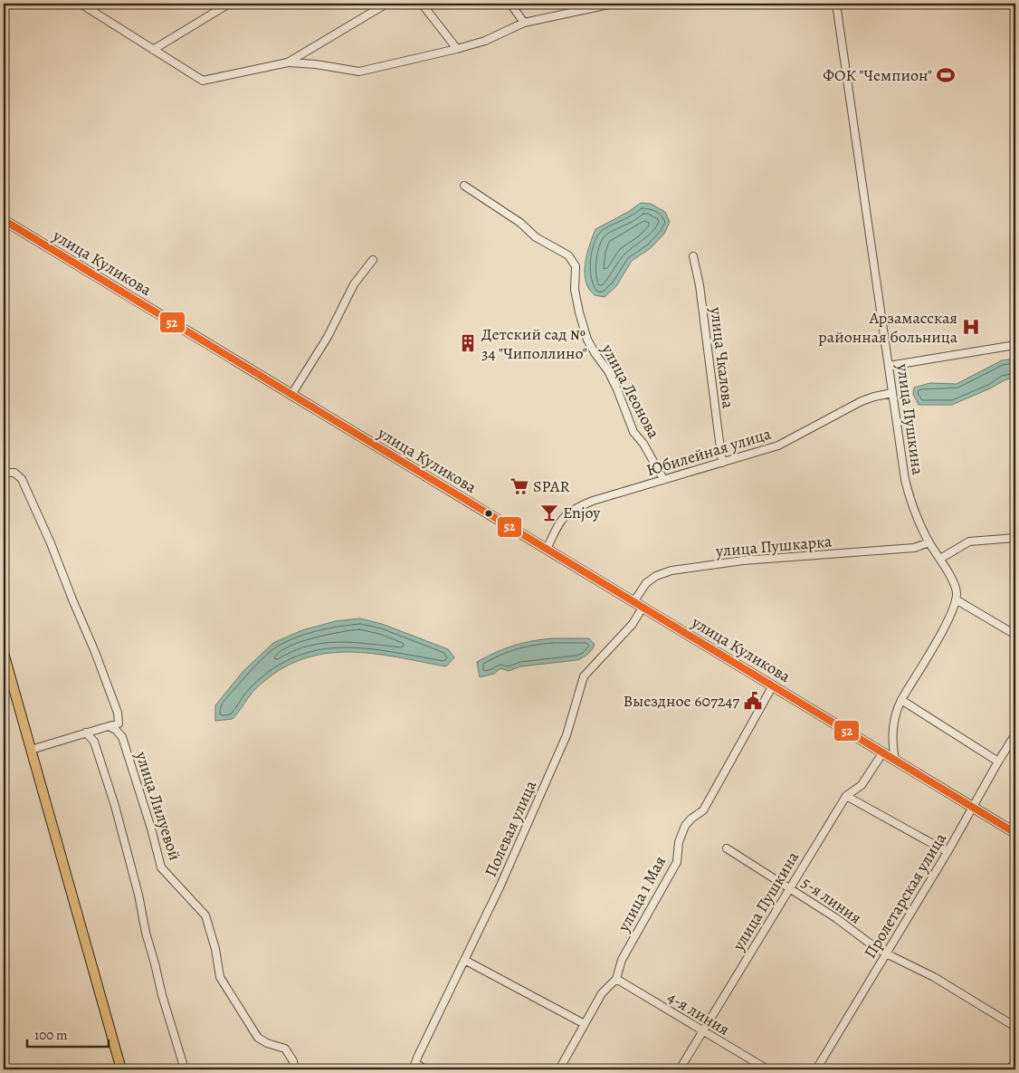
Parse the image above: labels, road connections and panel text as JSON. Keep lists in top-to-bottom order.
{
  "streets": {
    "main road": ["улица Куликова"],
    "street": [
      "улица Чкалова",
      "улица Леонова",
      "улица Пушкина",
      "Юбилейная улица",
      "улица Пушкарка",
      "улица Лилуевой",
      "Полевая улица",
      "улица 1 Мая",
      "Пролетарская улица",
      "5-я линия",
      "4-я линия"
    ]
  },
  "crossings": [
    ["улица Куликова", "улица Пушкина"],
    ["улица Куликова", "Юбилейная улица"],
    ["улица Куликова", "улица Пушкарка"],
    ["улица Куликова", "Полевая улица"],
    ["улица Куликова", "улица 1 Мая"],
    ["улица Куликова", "Пролетарская улица"],
    ["улица Чкалова", "Юбилейная улица"],
    ["улица Леонова", "Юбилейная улица"],
    ["улица Пушкина", "Юбилейная улица"],
    ["улица Пушкина", "улица Пушкарка"],
    ["улица Пушкина", "5-я линия"],
    ["улица Пушкина", "4-я линия"],
    ["улица 1 Мая", "4-я линия"],
    ["Пролетарская улица", "5-я линия"]
  ],
  "places": {
    "sports": ["ФОК \"Чемпион\""],
    "hospital": ["Арзамасская районная больница"],
    "building": ["Детский сад № 34 \"Чиполлино\""],
    "supermarket": ["SPAR"],
    "bar": ["Enjoy"],
    "public building": ["Выездное 607247"]
  },
  "lines": ["transit line 52"],
  "scale_bar": "100 m"
}
